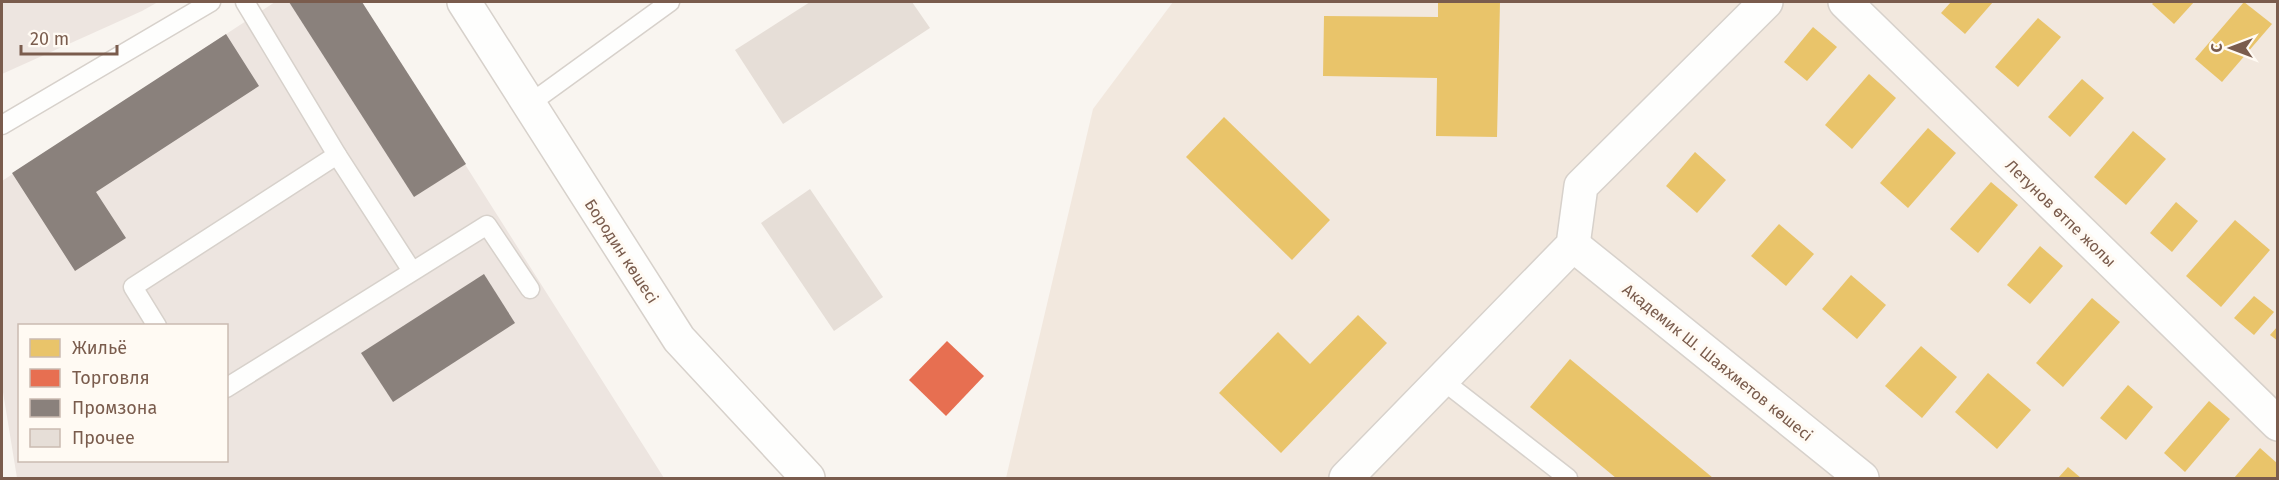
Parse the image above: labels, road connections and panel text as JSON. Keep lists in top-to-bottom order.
{
  "streets": {
    "street": ["Летунов өтпе жолы", "Бородин көшесі", "Академик Ш. Шаяхметов көшесі"]
  },
  "legend": [
    "Жильё",
    "Торговля",
    "Промзона",
    "Прочее"
  ],
  "scale_bar": "20 m",
  "north": "left"
}
